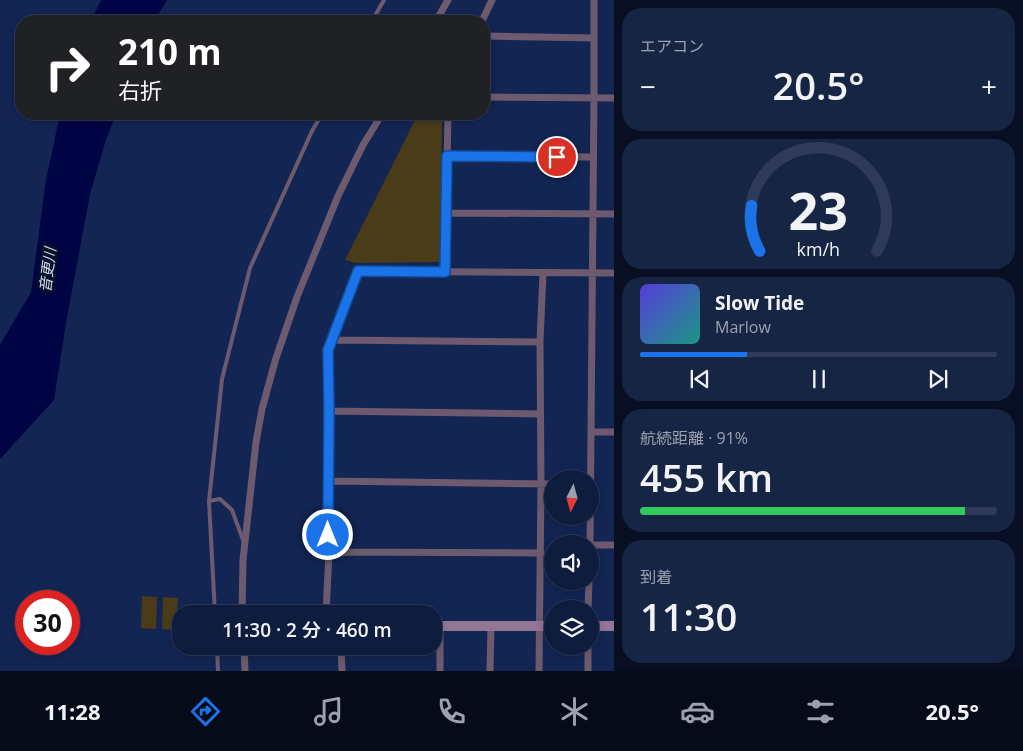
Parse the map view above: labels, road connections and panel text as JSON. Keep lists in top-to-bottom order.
{
  "water": ["音更川"],
  "north": "bottom",
  "page": {
    "tile": [
      "エアコン",
      ["航続距離 · 91%", "455 km"],
      ["到着", "11:30"]
    ],
    "turn": ["210 m", "右折"],
    "heat": ["−", "20.5°", "+"],
    "song": ["Slow Tide", "Marlow"],
    "limit": "30",
    "trip": "11:30 · 2 分 · 460 m",
    "tabs": ["11:28", "20.5°"],
    "gauge": ["23", "km/h"]
  }
}
